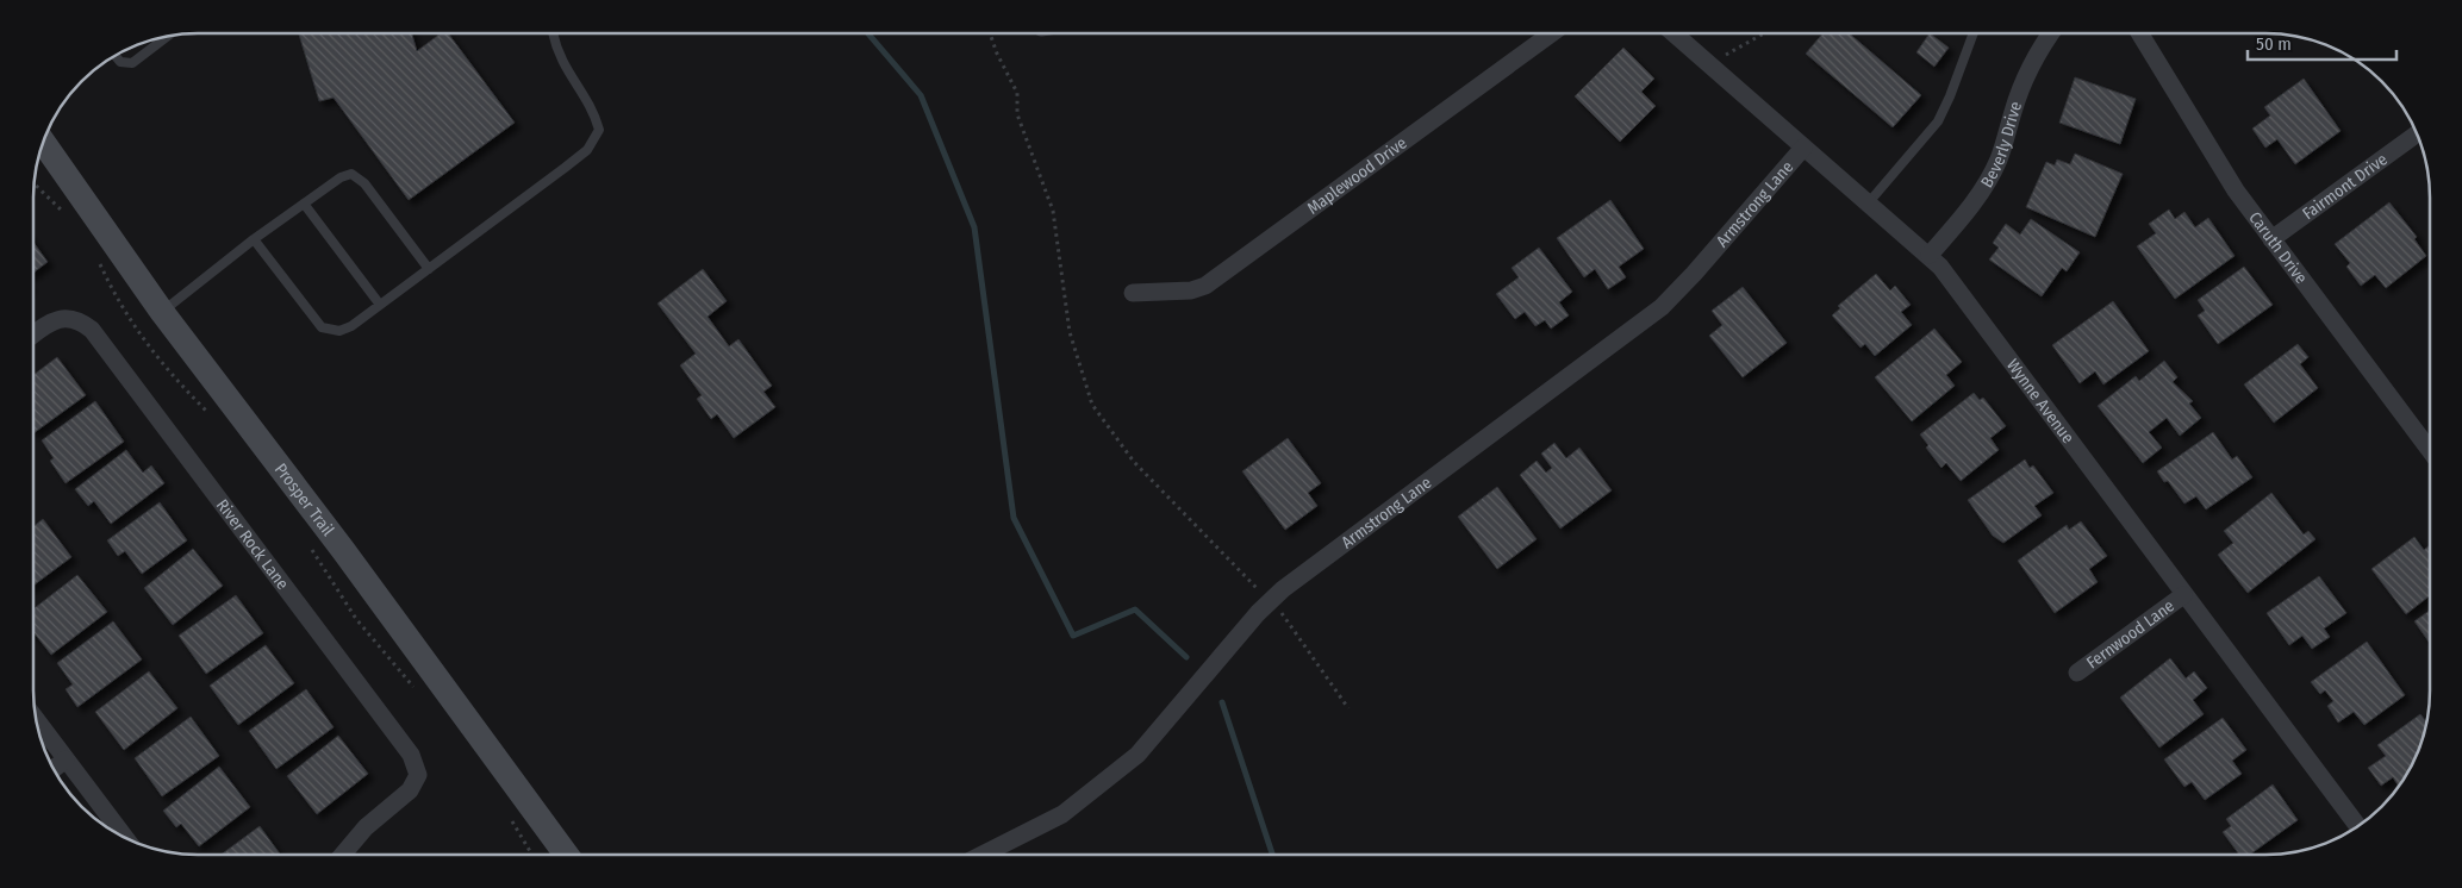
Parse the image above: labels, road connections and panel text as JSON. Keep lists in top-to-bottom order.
{
  "streets": {
    "street": [
      "Beverly Drive",
      "Maplewood Drive",
      "Fairmont Drive",
      "Armstrong Lane",
      "Caruth Drive",
      "Wynne Avenue",
      "Prosper Trail",
      "River Rock Lane",
      "Fernwood Lane"
    ]
  },
  "crossings": [
    ["Beverly Drive", "Wynne Avenue"],
    ["Fairmont Drive", "Caruth Drive"],
    ["Armstrong Lane", "Wynne Avenue"],
    ["Wynne Avenue", "Fernwood Lane"]
  ],
  "scale_bar": "50 m"
}
